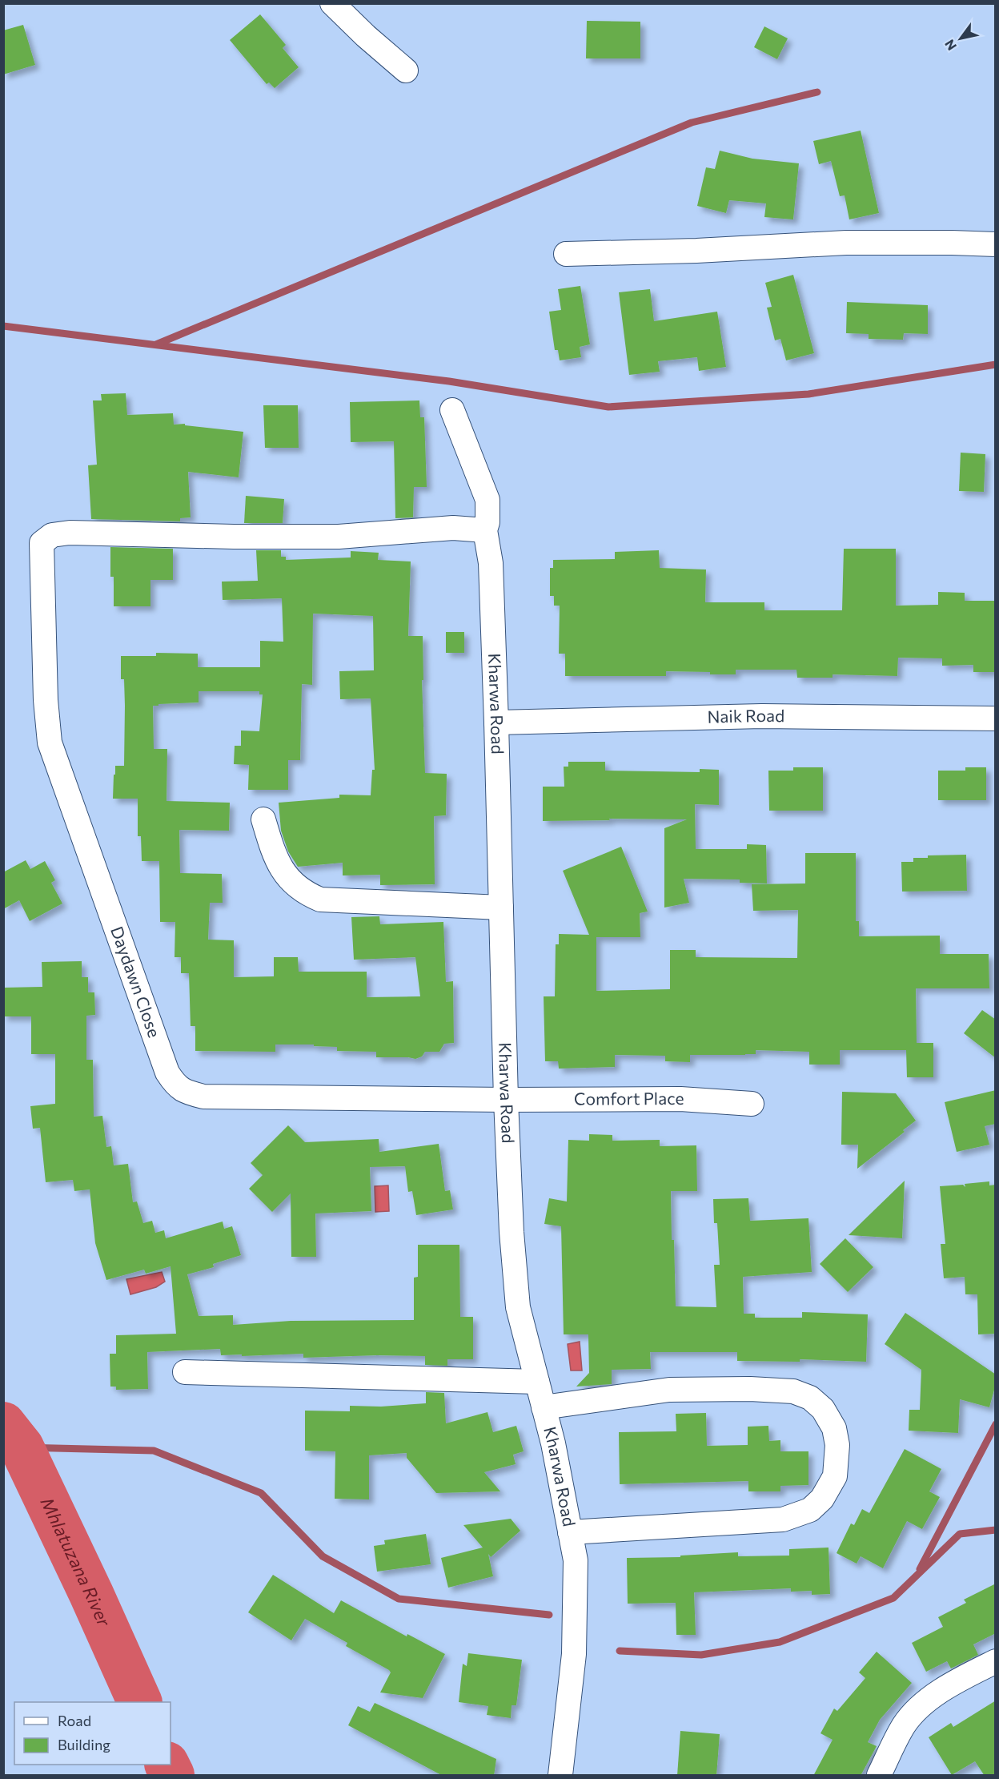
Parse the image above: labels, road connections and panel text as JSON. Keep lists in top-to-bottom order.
{
  "streets": {
    "street": [
      "Kharwa Road",
      "Naik Road",
      "Daydawn Close",
      "Comfort Place"
    ]
  },
  "crossings": [
    ["Kharwa Road", "Naik Road"],
    ["Kharwa Road", "Daydawn Close"],
    ["Kharwa Road", "Comfort Place"],
    ["Daydawn Close", "Comfort Place"]
  ],
  "water": ["Mhlatuzana River"],
  "legend": ["Road", "Building"],
  "north": "bottom left"
}
